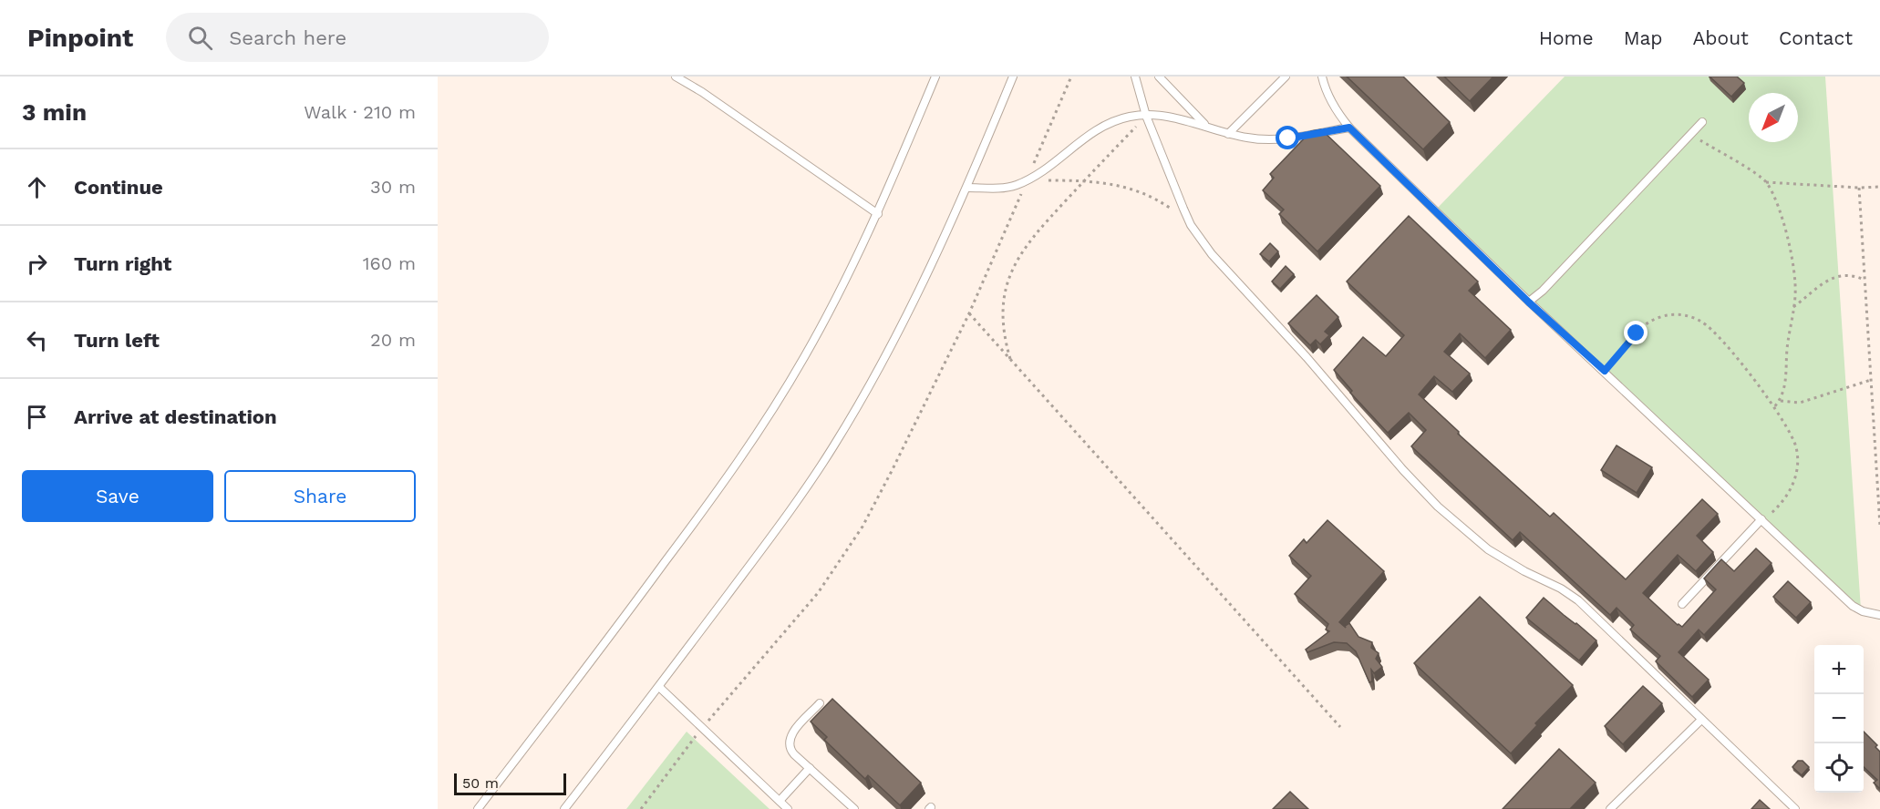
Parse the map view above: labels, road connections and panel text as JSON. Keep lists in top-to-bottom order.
{
  "scale_bar": "50 m",
  "north": "bottom left",
  "page": {
    "header": "Pinpoint",
    "search": "Search here",
    "nav": [
      "Home",
      "Map",
      "About",
      "Contact"
    ],
    "heading": ["3 min", "Walk · 210 m"],
    "list": [
      ["Continue", "30 m"],
      ["Turn right", "160 m"],
      ["Turn left", "20 m"],
      "Arrive at destination"
    ],
    "buttons": ["Save", "Share"],
    "map_buttons": ["+", "−"],
    "scale": "50 m"
  }
}
